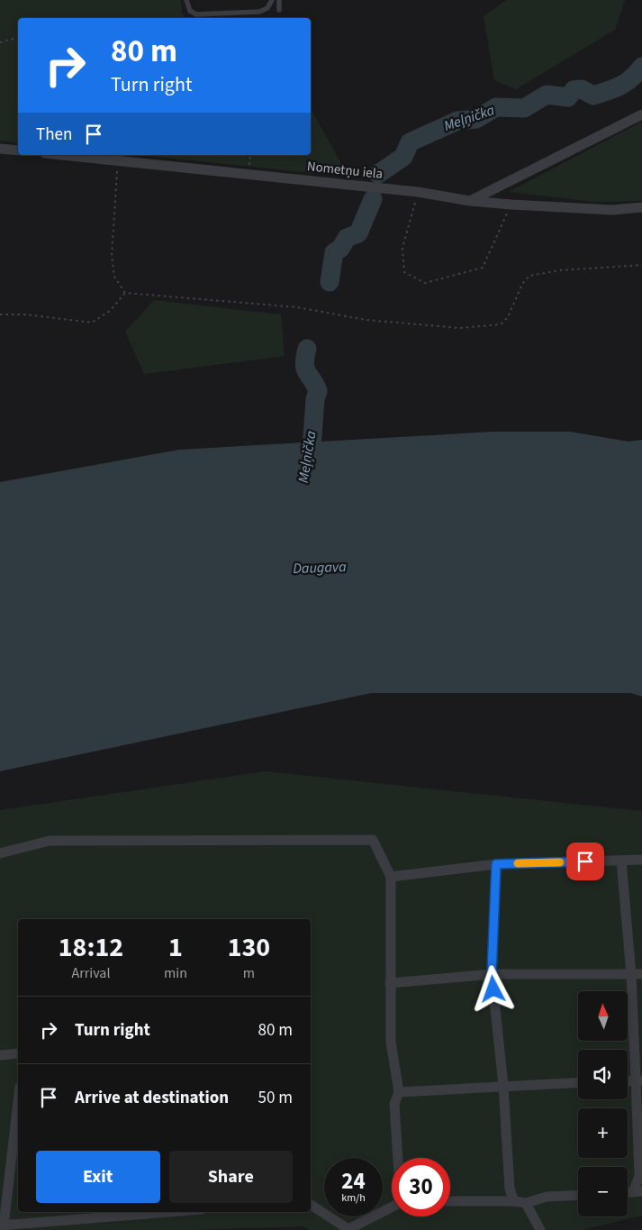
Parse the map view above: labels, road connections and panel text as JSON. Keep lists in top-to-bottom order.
{
  "streets": {
    "street": ["Nometņu iela"]
  },
  "water": ["Meļņička", "Daugava"],
  "north": "top",
  "page": {
    "turn": ["80 m", "Turn right"],
    "then": "Then",
    "eta": [
      "18:12",
      "Arrival",
      "1",
      "min",
      "130",
      "m"
    ],
    "map_buttons": ["+", "−"],
    "list": [
      {
        "name": "Turn right",
        "value": "80 m"
      },
      {
        "name": "Arrive at destination",
        "value": "50 m"
      }
    ],
    "buttons": ["Exit", "Share"],
    "speed": "24 km/h",
    "limit": "30"
  }
}
